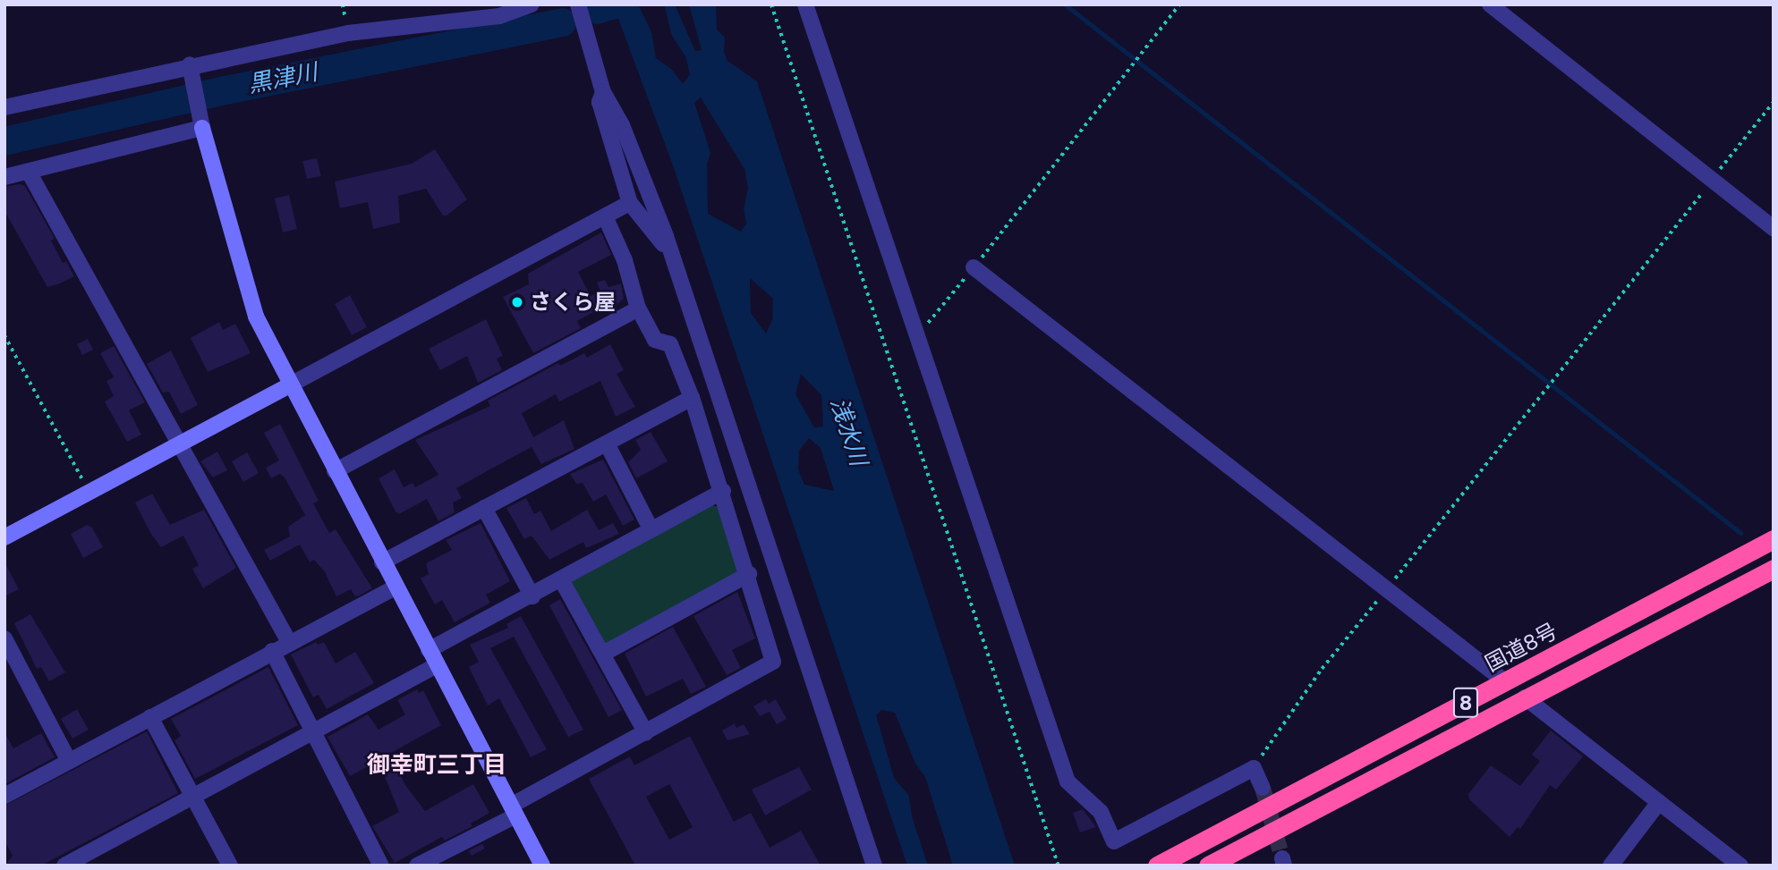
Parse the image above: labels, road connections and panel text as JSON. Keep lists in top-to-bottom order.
{
  "streets": {
    "highway": ["国道8号", "8"]
  },
  "districts": ["御幸町三丁目"],
  "water": ["黒津川", "浅水川"],
  "places": ["さくら屋"]
}
